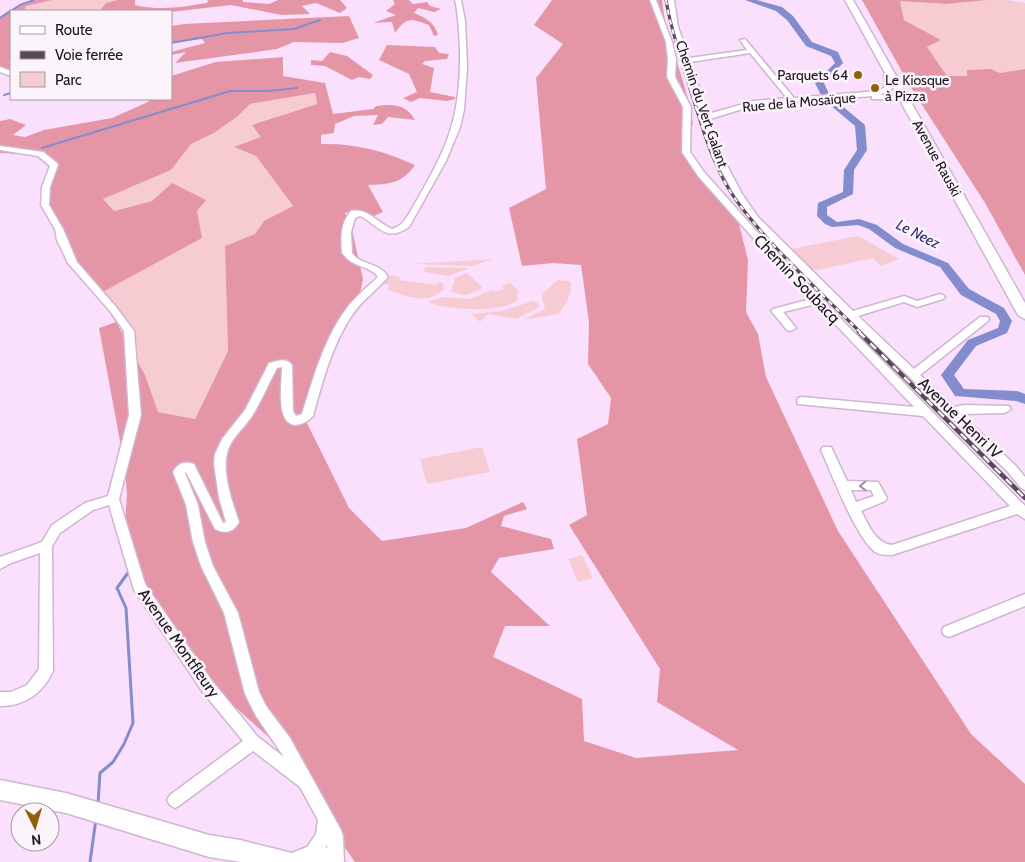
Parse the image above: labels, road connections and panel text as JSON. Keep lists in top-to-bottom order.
{
  "streets": {
    "main road": ["Avenue Rauski"],
    "street": [
      "Rue de la Mosaïque",
      "Chemin du Vert Galant",
      "Chemin Soubacq",
      "Avenue Henri IV",
      "Avenue Montfleury"
    ]
  },
  "crossings": [
    ["Rue de la Mosaïque", "Chemin du Vert Galant"],
    ["Rue de la Mosaïque", "Avenue Rauski"],
    ["Chemin du Vert Galant", "Avenue Henri IV"]
  ],
  "water": ["Le Neez"],
  "places": ["Parquets 64", "Le Kiosque à Pizza"],
  "legend": ["Route", "Voie ferrée", "Parc"],
  "north": "bottom"
}
